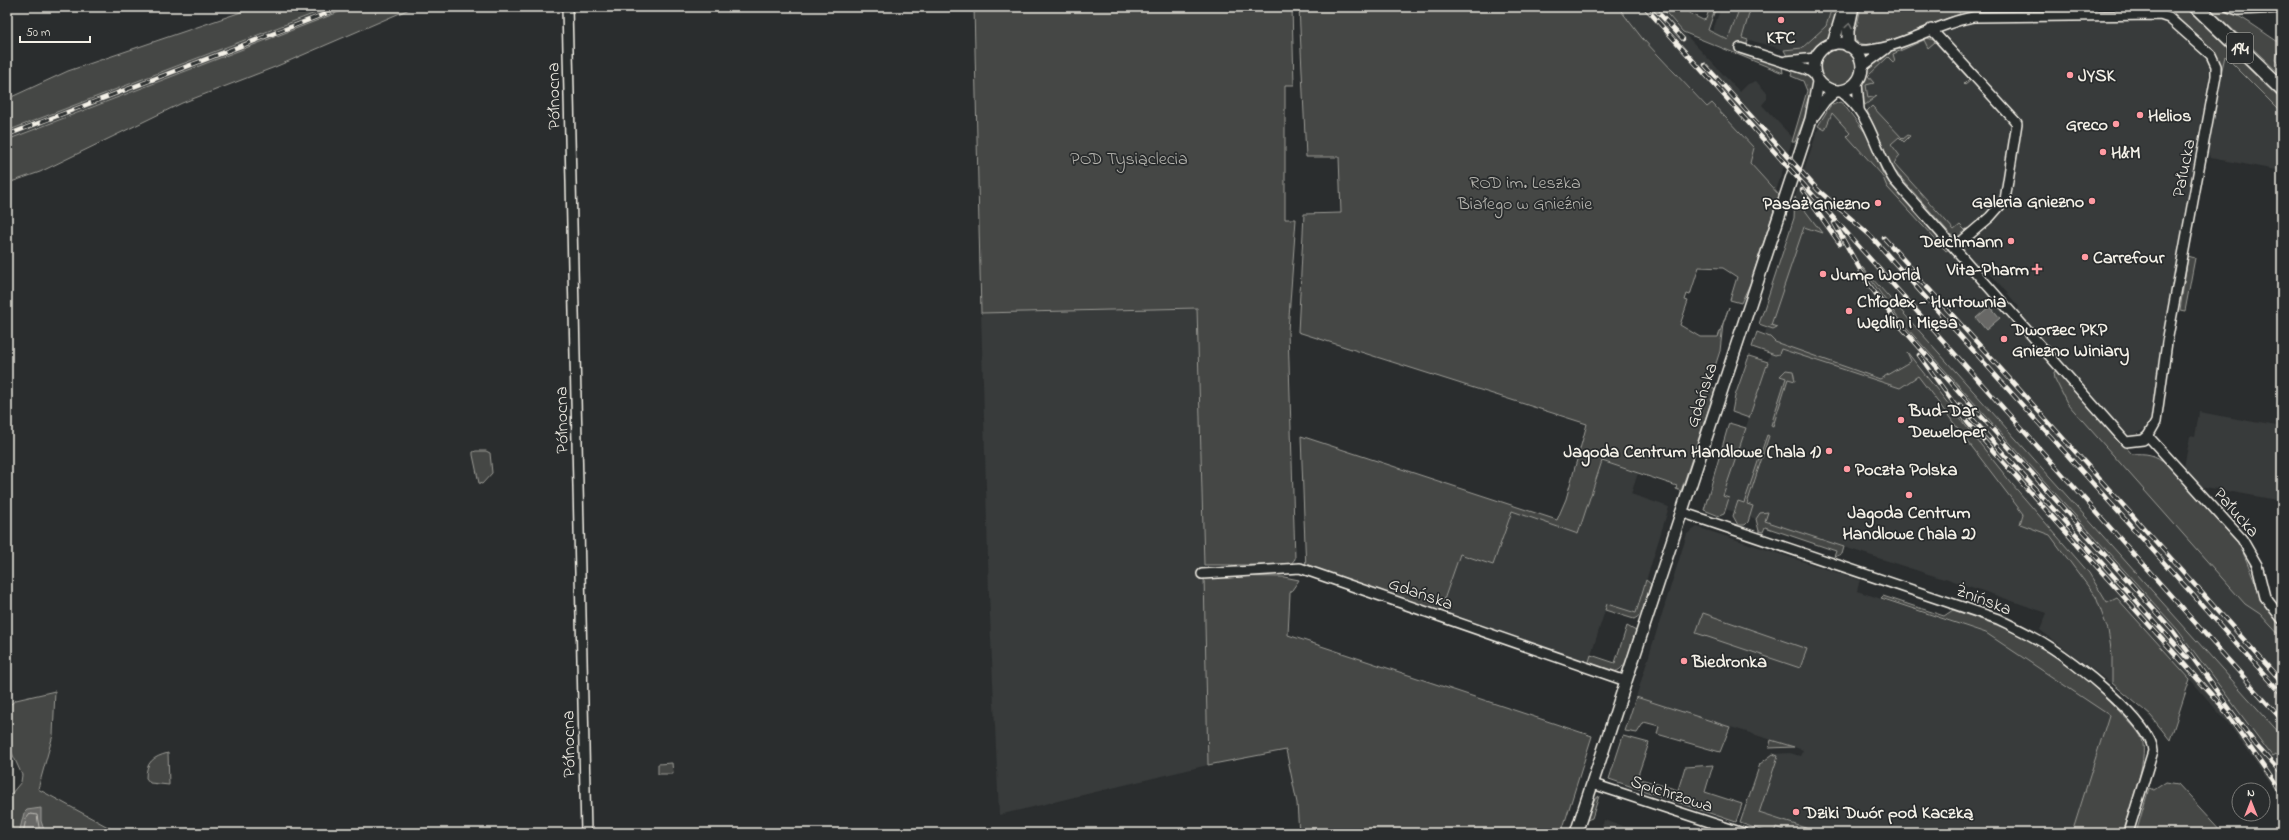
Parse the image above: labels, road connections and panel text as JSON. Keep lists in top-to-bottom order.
{
  "streets": {
    "main road": ["194"],
    "street": [
      "Północna",
      "Pałucka",
      "Gdańska",
      "Żnińska",
      "Spichrzowa"
    ]
  },
  "crossings": [
    ["Pałucka", "Gdańska"],
    ["Gdańska", "Żnińska"],
    ["Gdańska", "Spichrzowa"]
  ],
  "parks": ["POD Tysiąclecia", "ROD im. Leszka Białego w Gnieźnie"],
  "places": {
    "other": [
      "KFC",
      "JYSK",
      "Helios",
      "Greco",
      "H&M",
      "Galeria Gniezno",
      "Pasaż Gniezno",
      "Deichmann",
      "Carrefour",
      "Jump World",
      "Chłodex - Hurtownia Wędlin i Mięsa",
      "Dworzec PKP Gniezno Winiary",
      "Bud-Dar Deweloper",
      "Jagoda Centrum Handlowe (hala 1)",
      "Poczta Polska",
      "Jagoda Centrum Handlowe (hala 2)",
      "Biedronka",
      "Dziki Dwór pod Kaczką"
    ],
    "health": ["Vita-Pharm"]
  },
  "scale_bar": "50 m",
  "north": "top"
}
